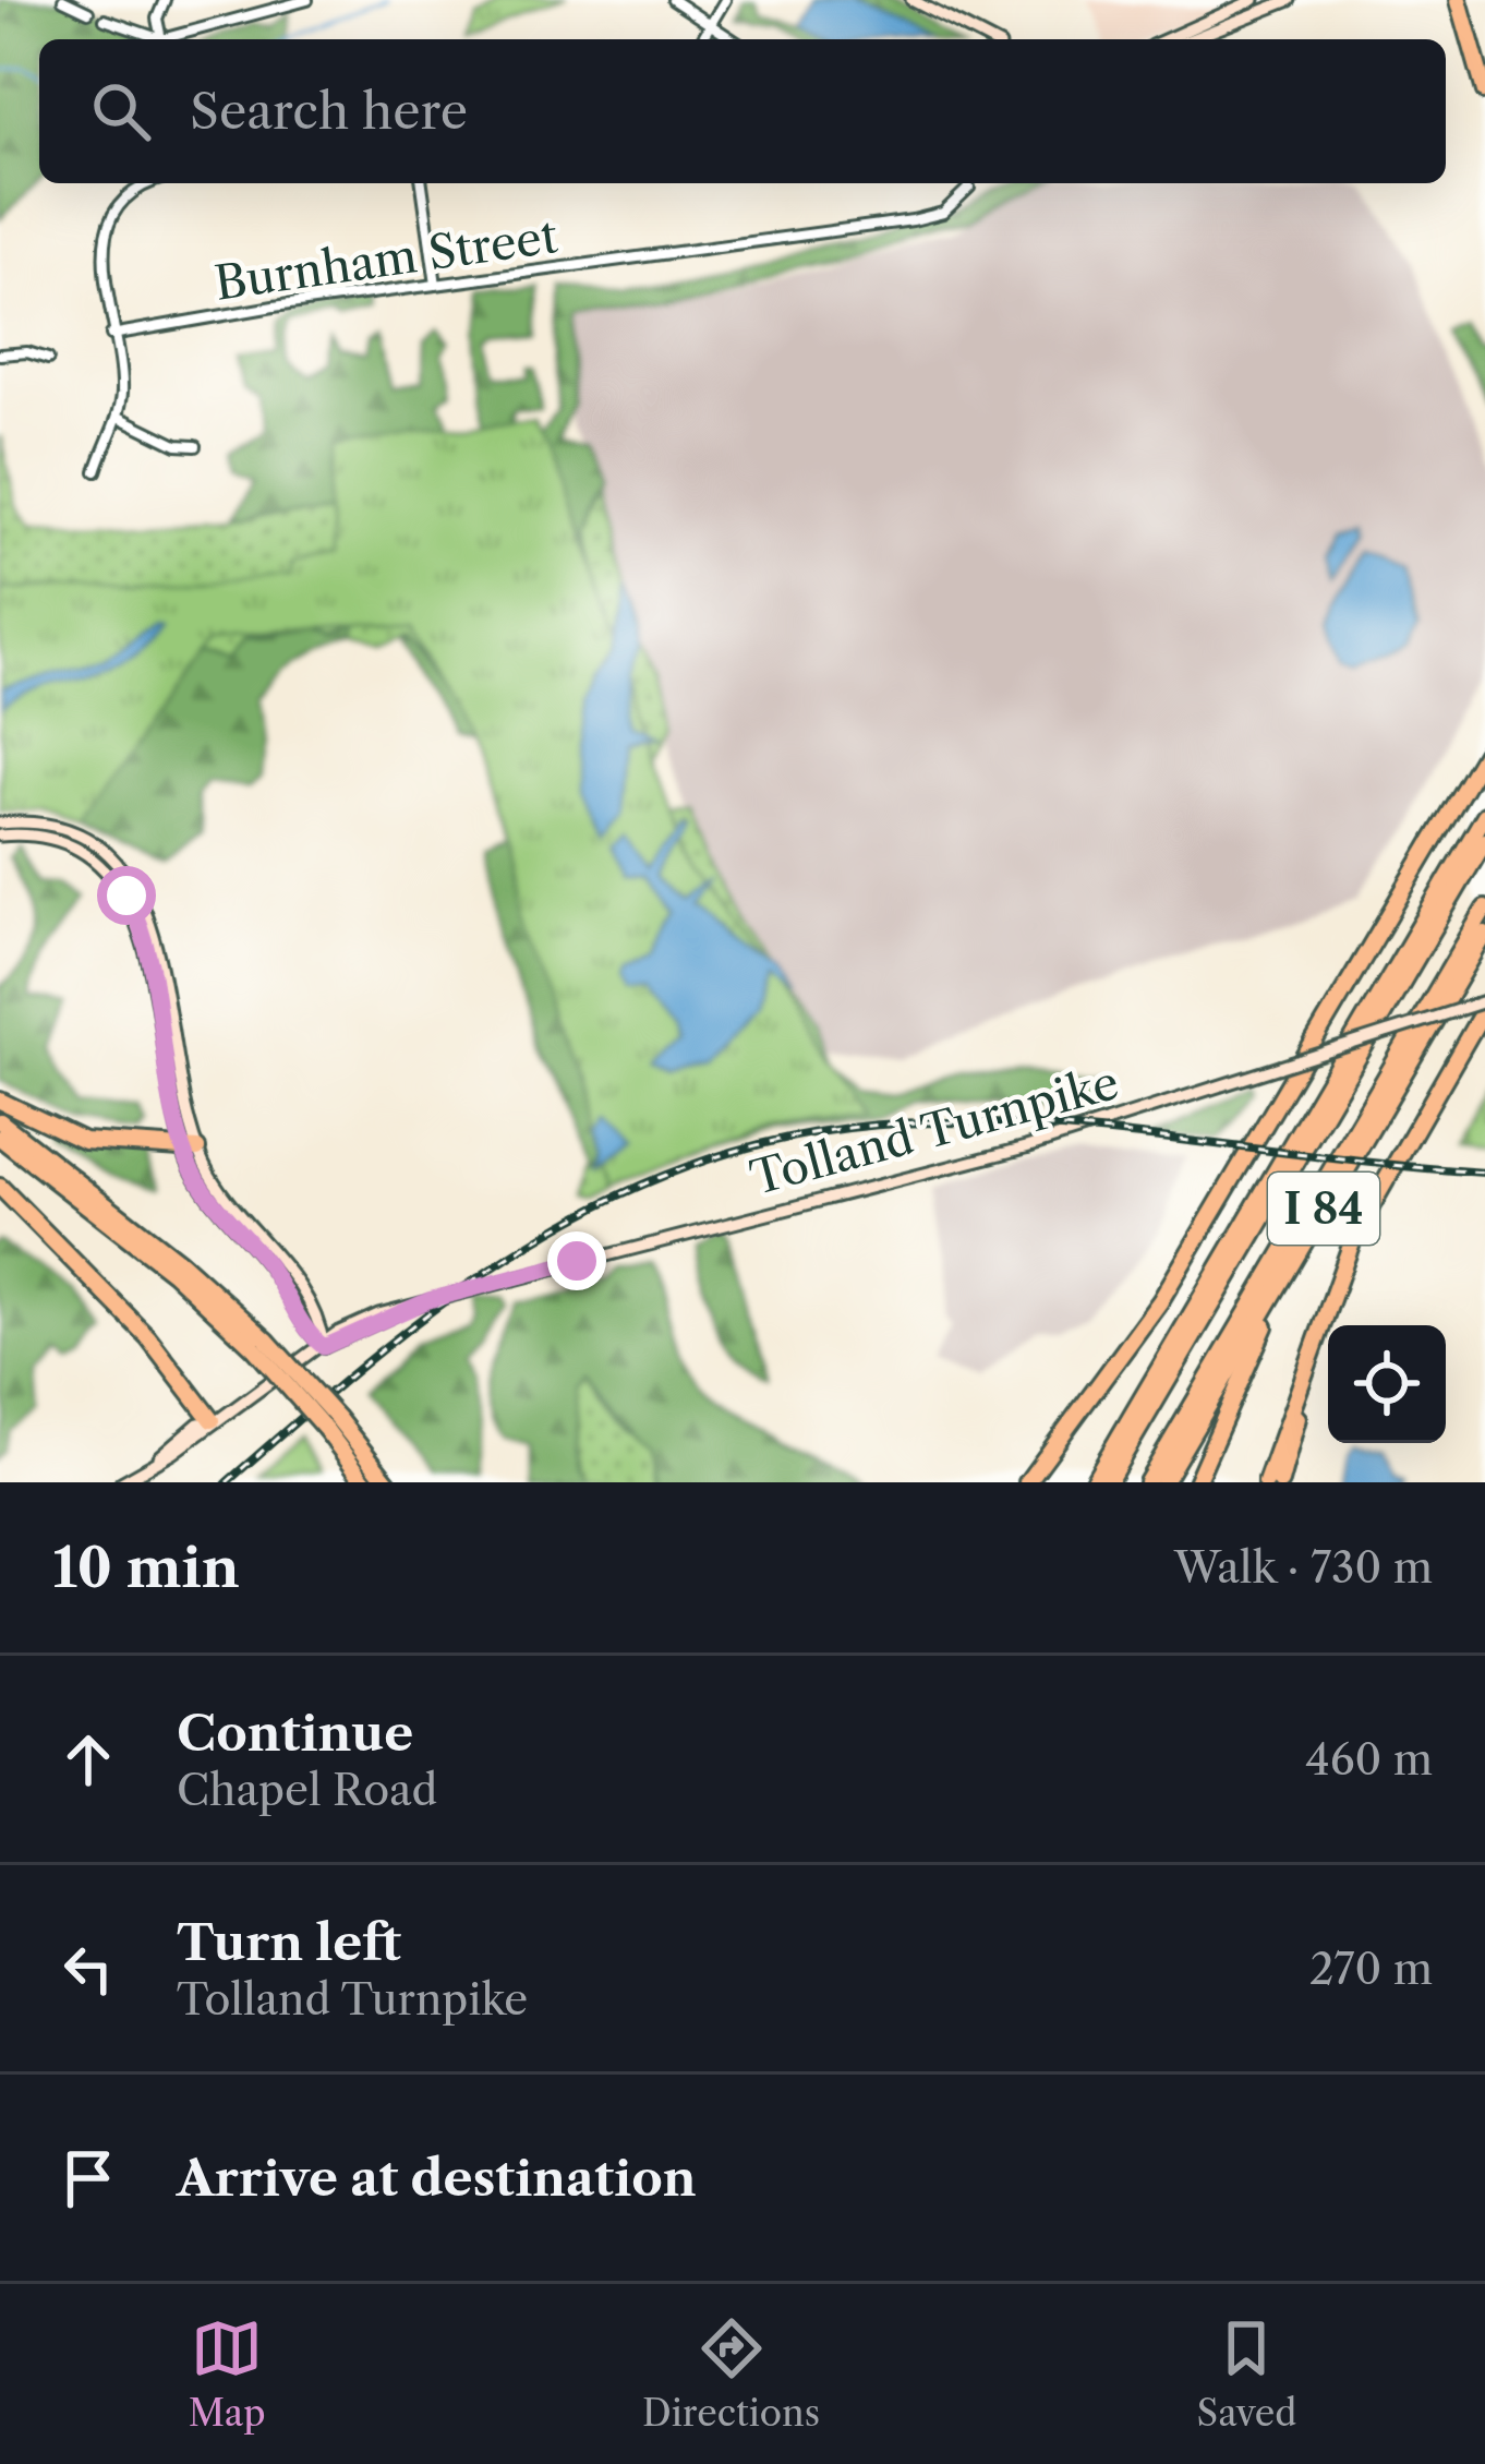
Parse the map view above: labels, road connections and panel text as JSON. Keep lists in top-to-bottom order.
{
  "streets": {
    "highway": ["I 84"],
    "main road": ["Tolland Turnpike"],
    "street": ["Burnham Street"]
  },
  "page": {
    "search": "Search here",
    "heading": ["10 min", "Walk · 730 m"],
    "list": [
      ["Continue", "Chapel Road", "460 m"],
      ["Turn left", "Tolland Turnpike", "270 m"],
      "Arrive at destination"
    ],
    "nav": ["Map", "Directions", "Saved"]
  }
}
